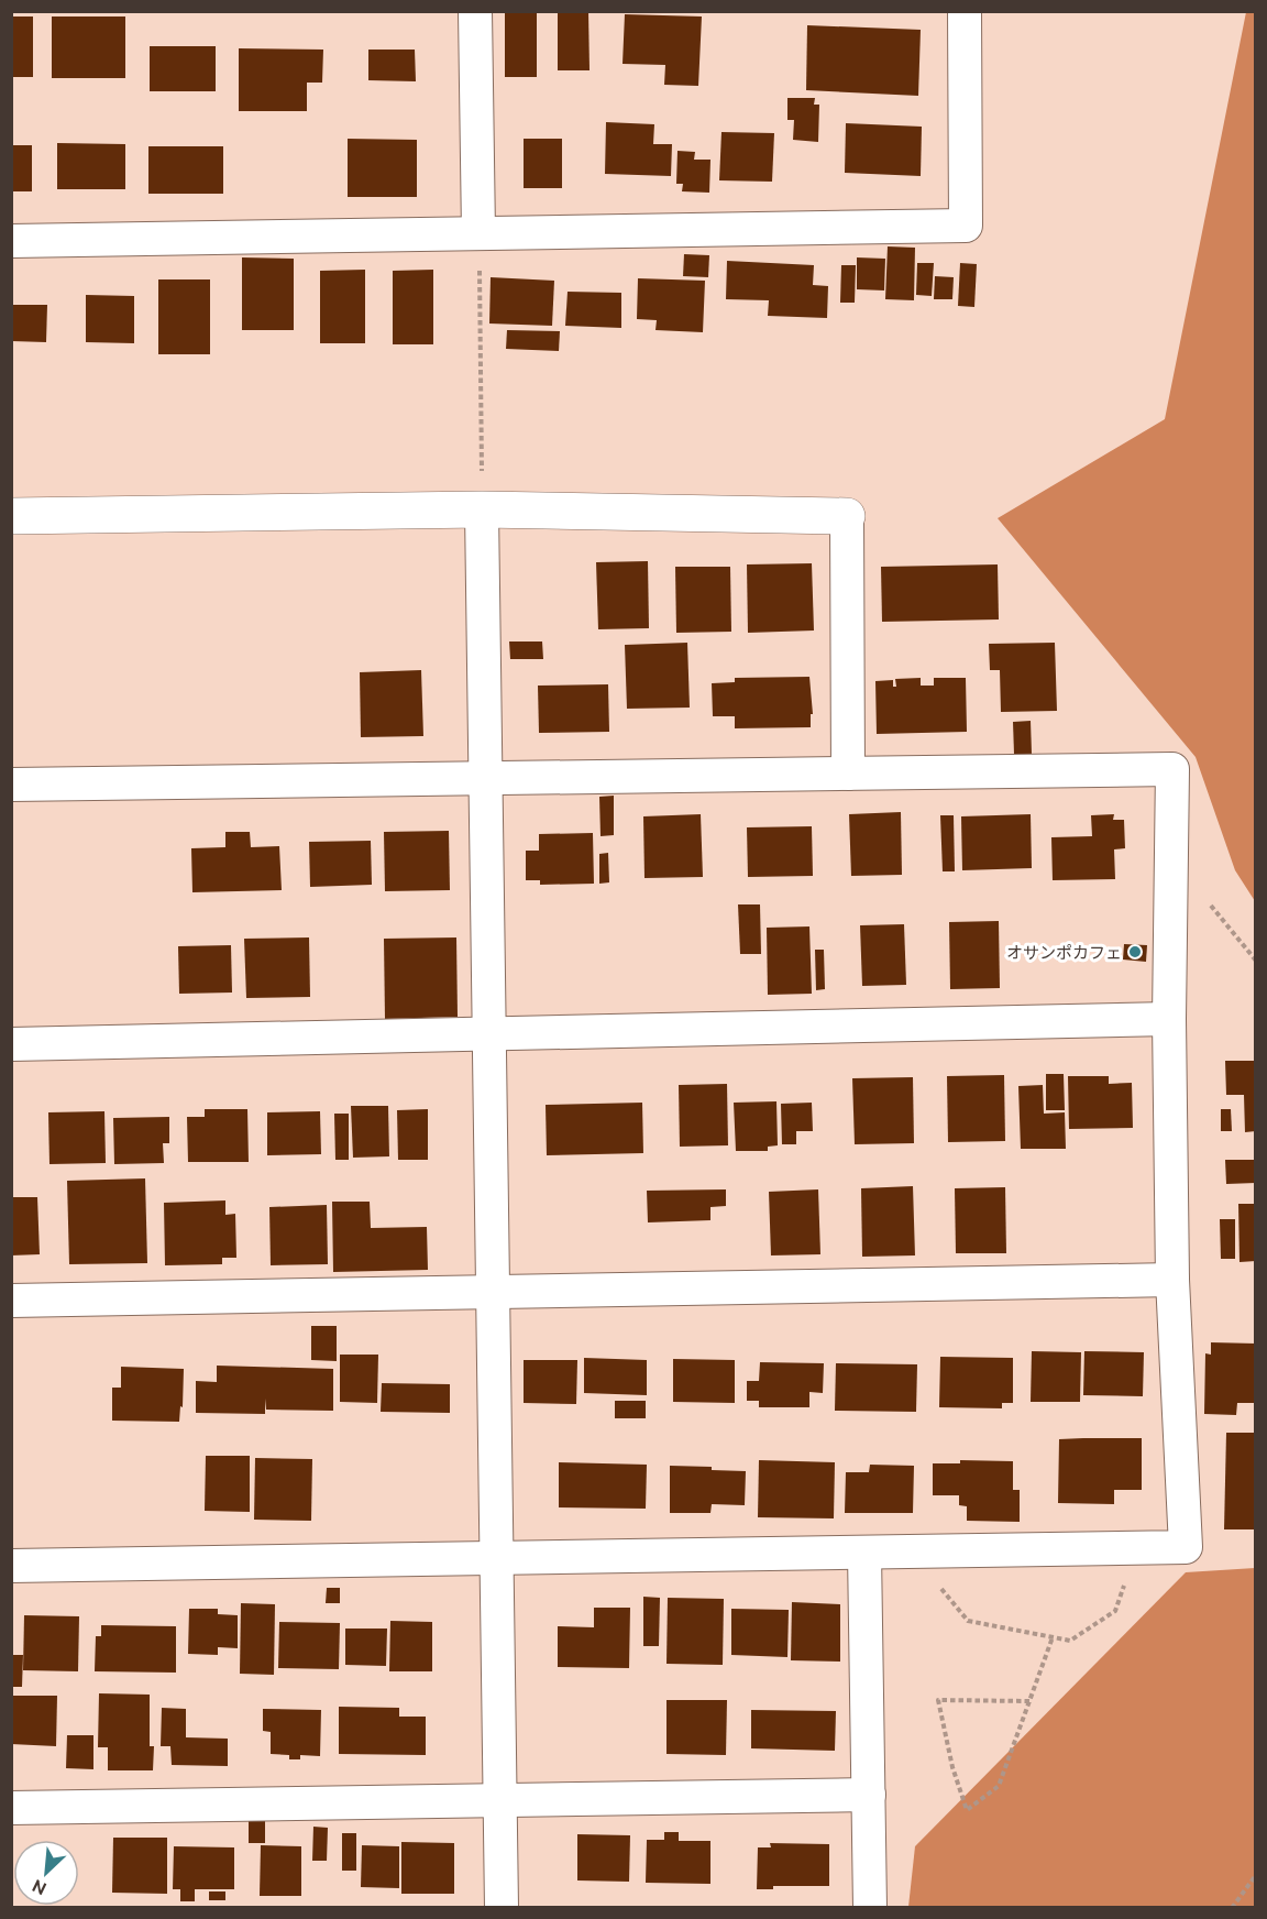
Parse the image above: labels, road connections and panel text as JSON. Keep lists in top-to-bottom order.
{
  "places": ["オサンポカフェ"],
  "north": "bottom left"
}
